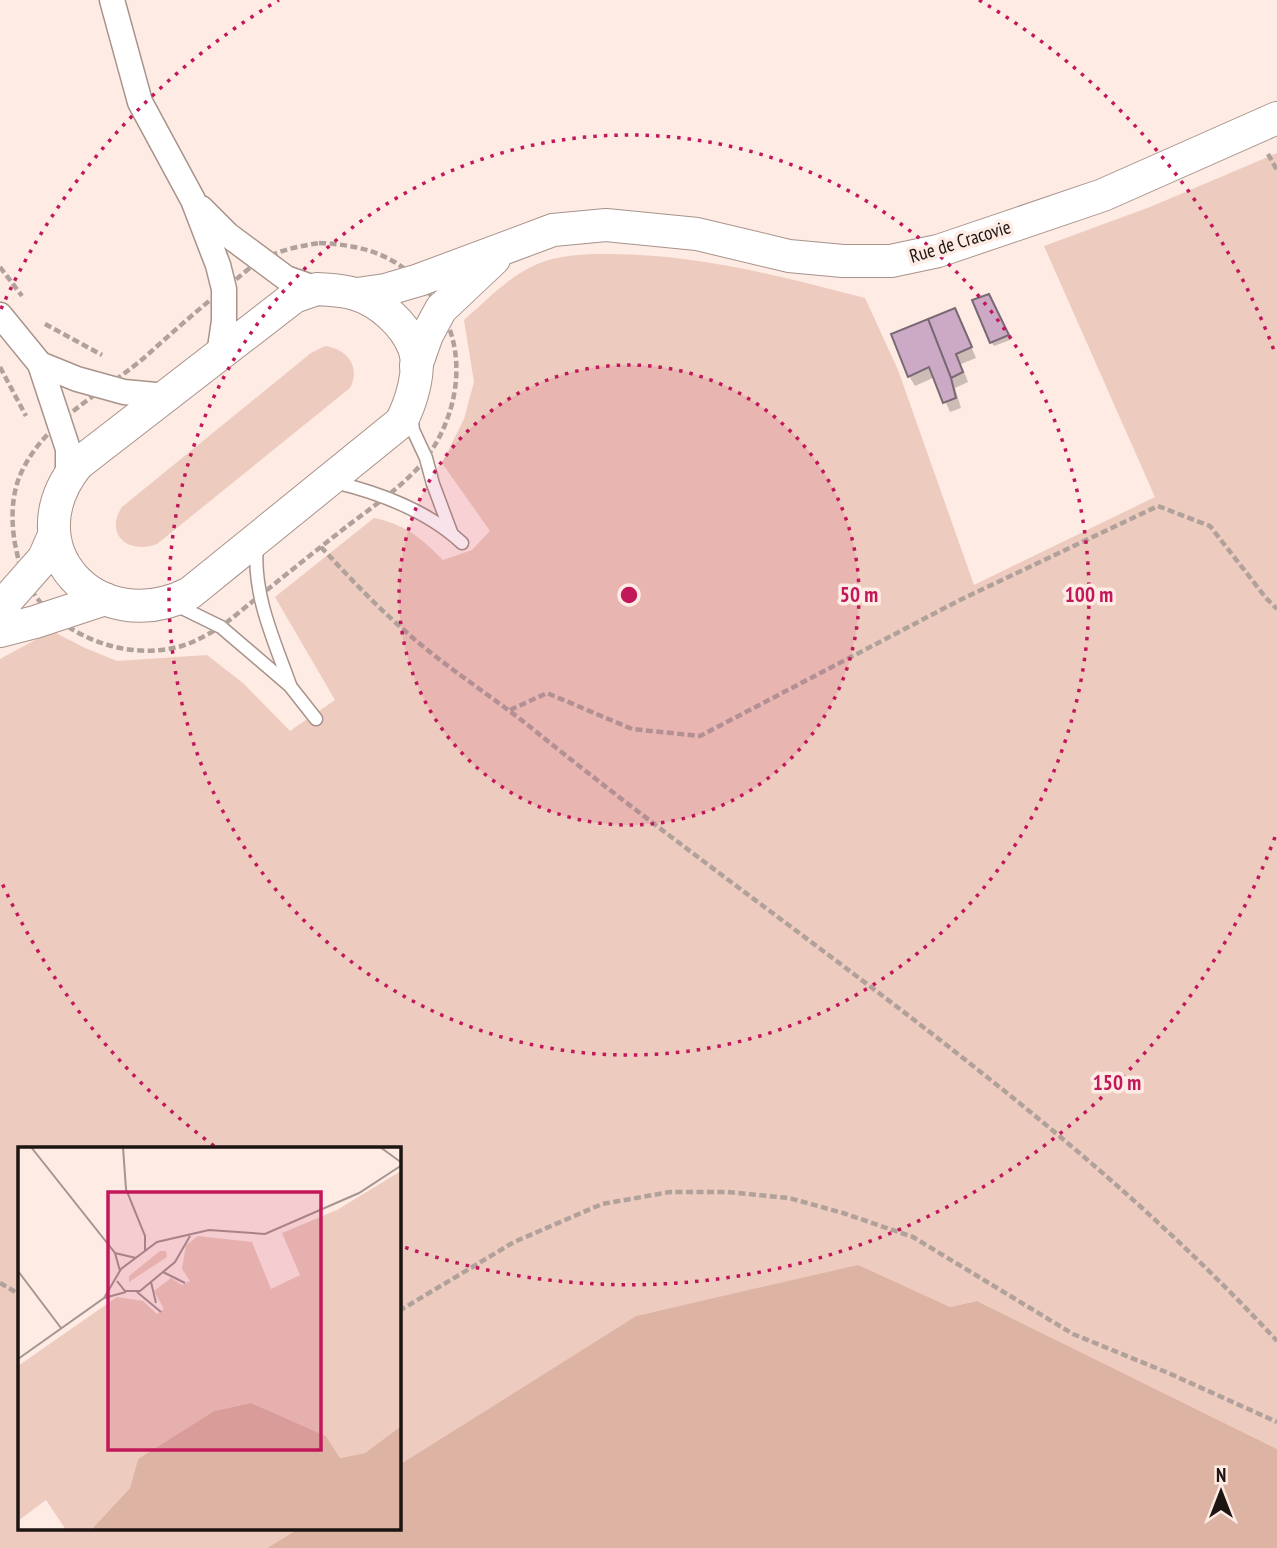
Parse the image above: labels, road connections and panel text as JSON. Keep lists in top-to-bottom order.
{
  "streets": {
    "street": ["Rue de Cracovie"]
  },
  "north": "top",
  "rings": ["50 m", "100 m", "150 m"]
}
